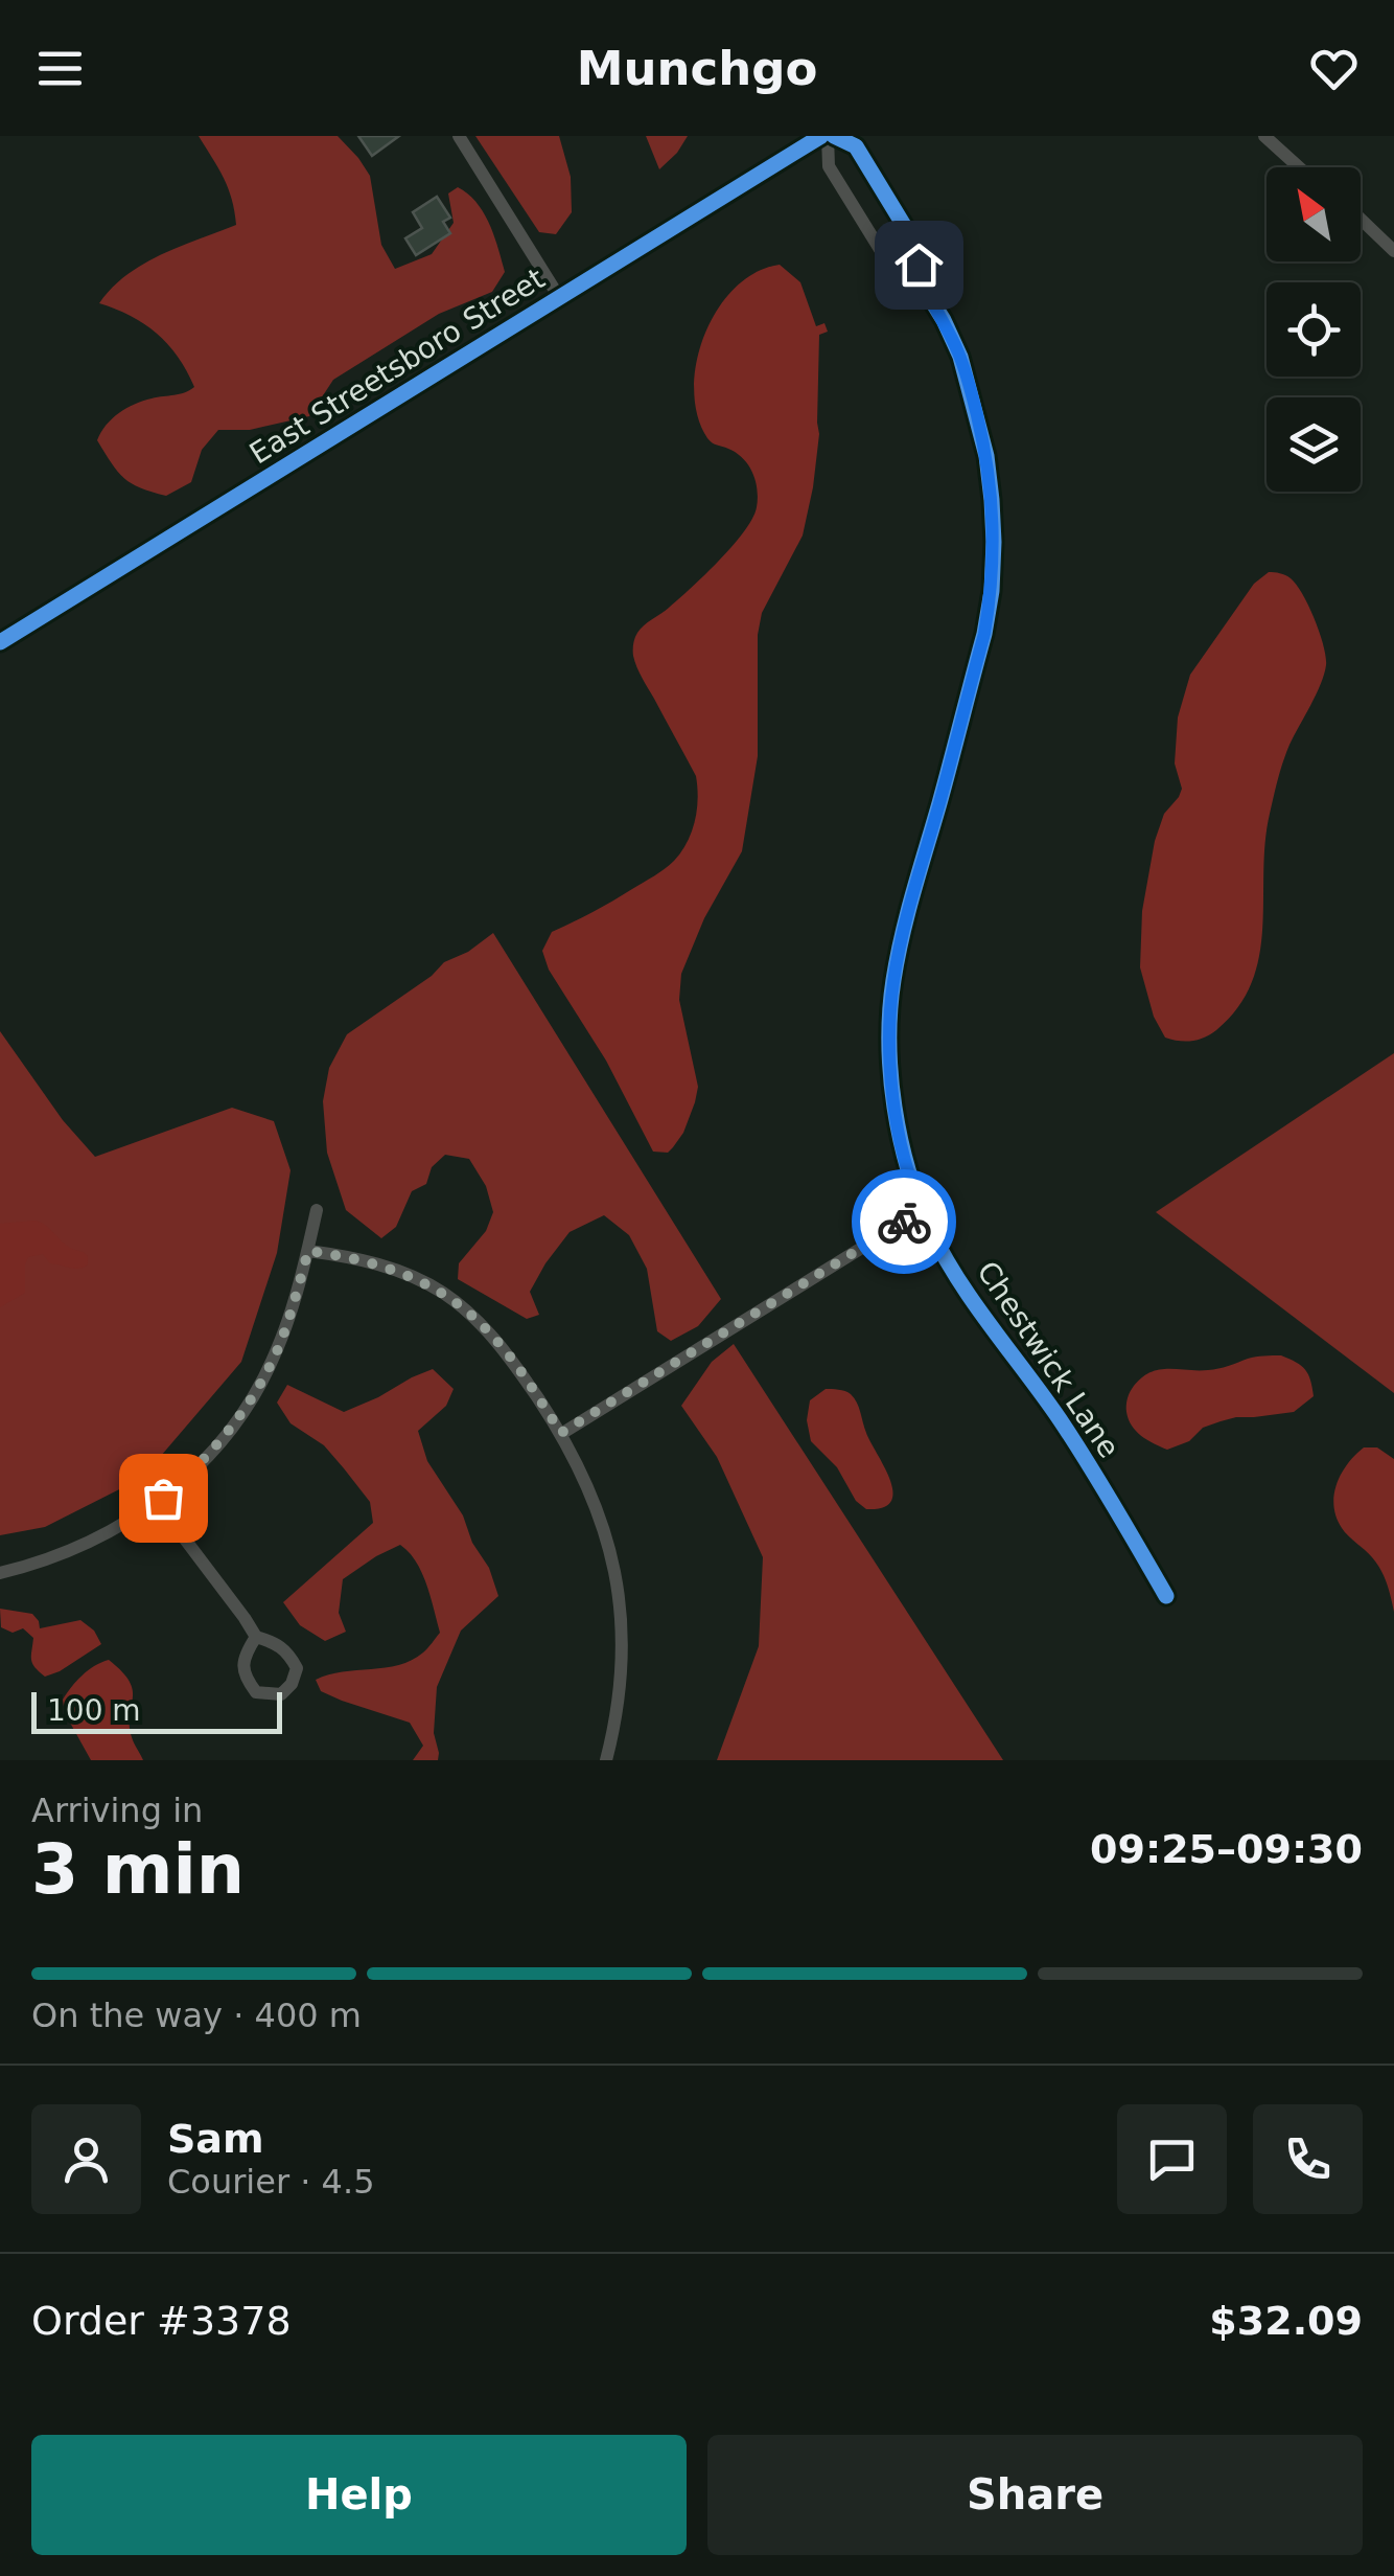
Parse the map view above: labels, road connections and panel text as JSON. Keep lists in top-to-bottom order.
{
  "streets": {
    "main road": ["East Streetsboro Street"],
    "street": ["Chestwick Lane"]
  },
  "crossings": [
    ["East Streetsboro Street", "Chestwick Lane"]
  ],
  "scale_bar": "100 m",
  "north": "top left",
  "page": {
    "header": "Munchgo",
    "scale": "100 m",
    "heading": ["3 min", "Arriving in", "09:25–09:30"],
    "panel": [
      "Sam",
      "Courier · 4.5",
      "Order #3378",
      "$32.09"
    ],
    "bar": "On the way · 400 m",
    "buttons": ["Help", "Share"]
  }
}
